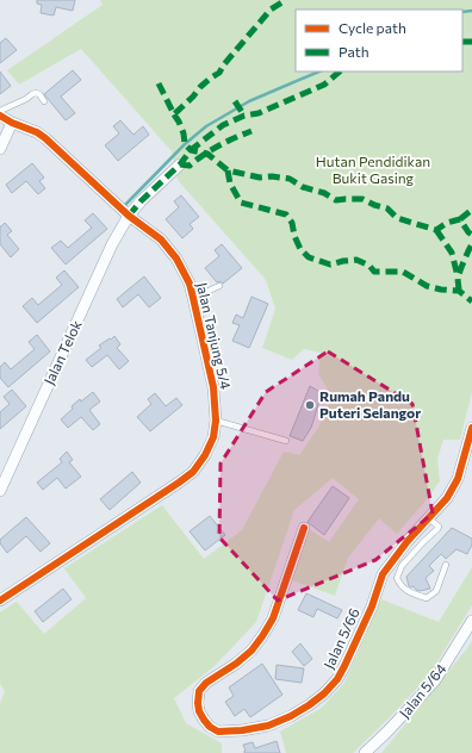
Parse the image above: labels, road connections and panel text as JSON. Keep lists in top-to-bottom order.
{
  "streets": {
    "street": [
      "Jalan Tanjung 5/4",
      "Jalan Telok",
      "Jalan 5/66",
      "Jalan 5/64"
    ]
  },
  "crossings": [
    ["Jalan Tanjung 5/4", "Jalan Telok"]
  ],
  "parks": ["Hutan Pendidikan Bukit Gasing"],
  "places": ["Rumah Pandu Puteri Selangor"],
  "legend": ["Cycle path", "Path"]
}
